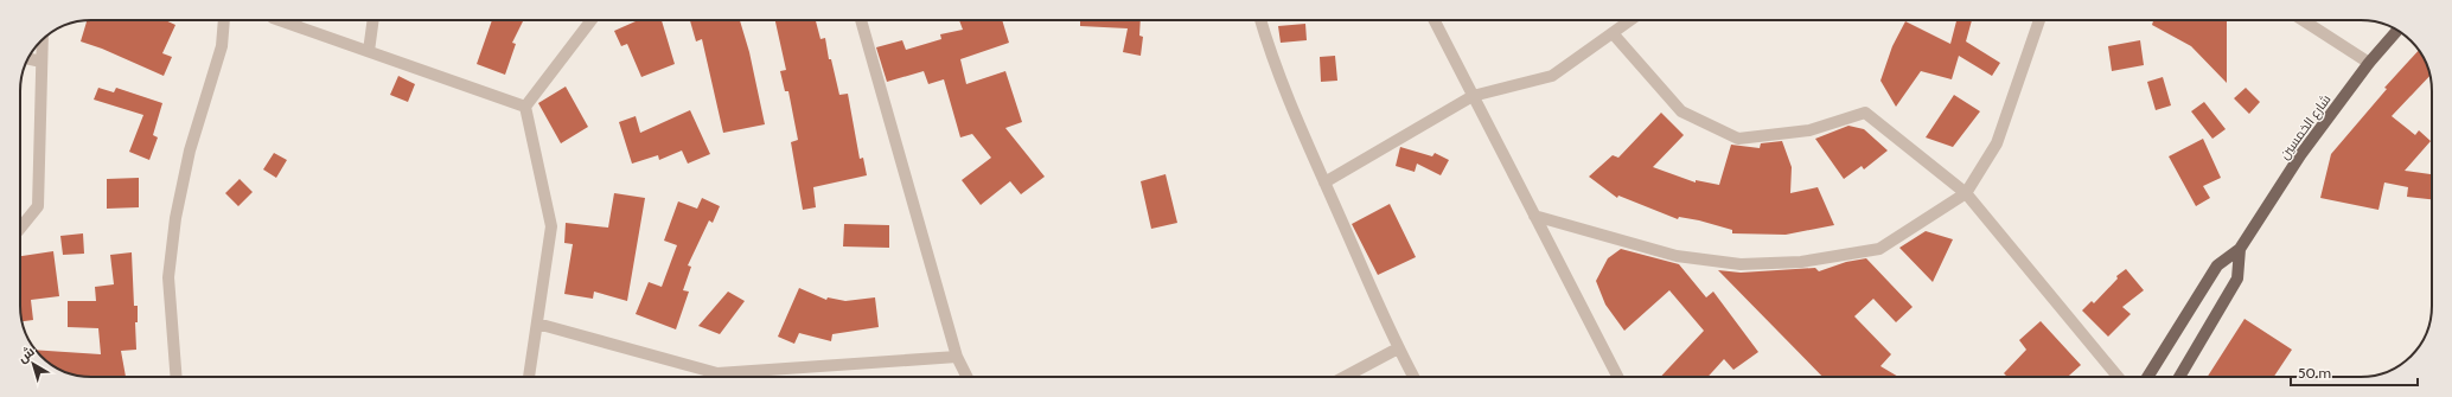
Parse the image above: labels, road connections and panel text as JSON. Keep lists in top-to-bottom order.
{
  "streets": {
    "main road": ["شارع الخمسين"]
  },
  "scale_bar": "50 m",
  "north": "top left"
}
